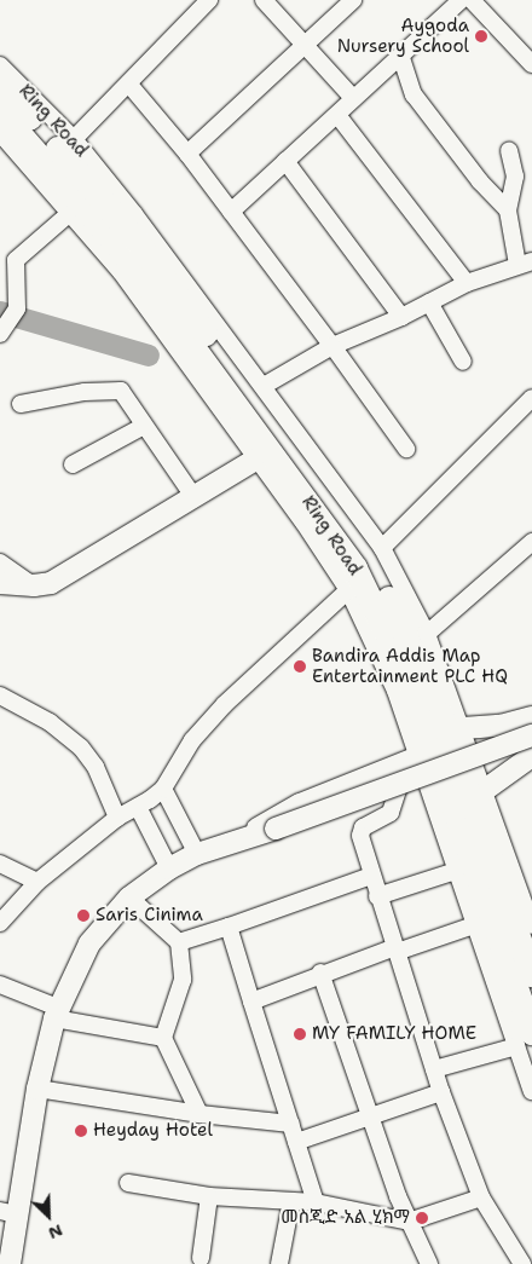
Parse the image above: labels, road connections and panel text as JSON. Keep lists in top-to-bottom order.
{
  "streets": {
    "highway": ["Ring Road"]
  },
  "places": [
    "Aygoda Nursery School",
    "Bandira Addis Map Entertainment PLC HQ",
    "Saris Cinima",
    "MY FAMILY HOME",
    "Heyday Hotel",
    "መስጂድ አል ሂክማ"
  ],
  "north": "bottom right"
}
